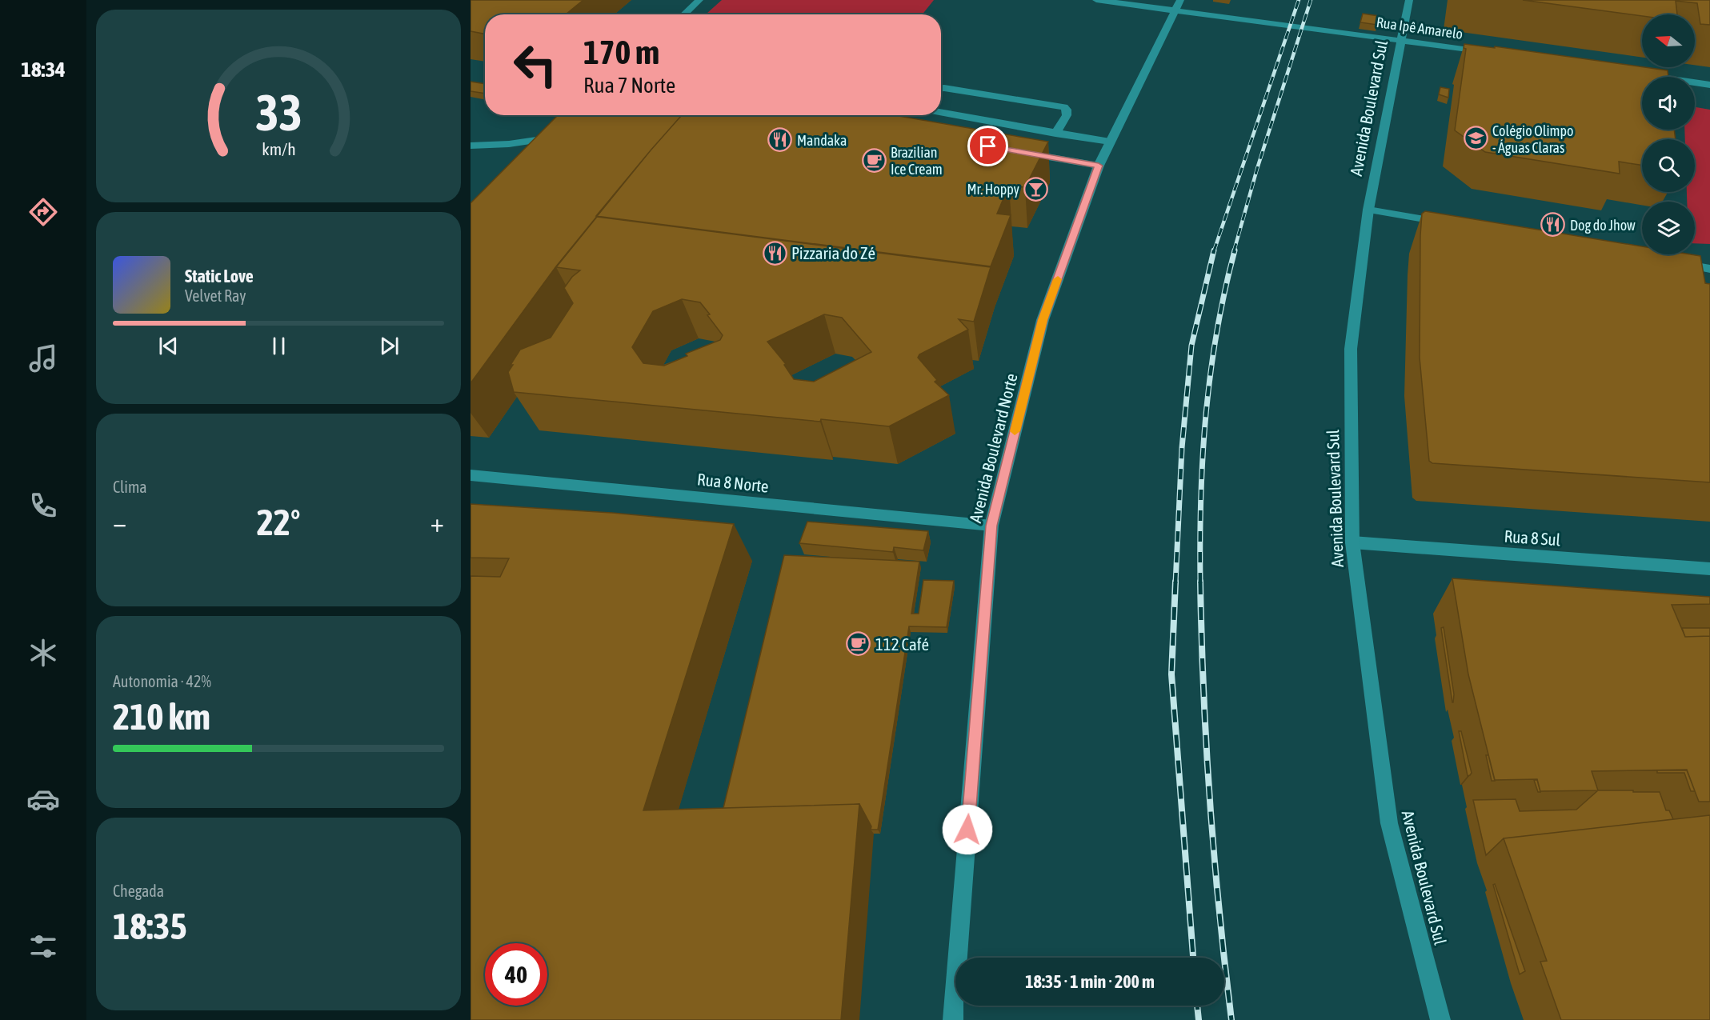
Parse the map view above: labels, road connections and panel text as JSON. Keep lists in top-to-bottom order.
{
  "streets": {
    "street": [
      "Rua Ipê Amarelo",
      "Avenida Boulevard Sul",
      "Avenida Boulevard Norte",
      "Rua 8 Norte",
      "Rua 8 Sul"
    ]
  },
  "crossings": [
    ["Rua Ipê Amarelo", "Avenida Boulevard Sul"],
    ["Rua Ipê Amarelo", "Avenida Boulevard Norte"],
    ["Avenida Boulevard Sul", "Rua 8 Sul"],
    ["Avenida Boulevard Norte", "Rua 8 Norte"]
  ],
  "places": {
    "school or university": ["Colégio Olimpo - Águas Claras"],
    "restaurant": ["Mandaka", "Dog do Jhow", "Pizzaria do Zé"],
    "cafe": ["Brazilian Ice Cream", "112 Café"],
    "bar": ["Mr. Hoppy"]
  },
  "north": "left",
  "page": {
    "tabs": "18:34",
    "turn": ["170 m", "Rua 7 Norte"],
    "song": ["Static Love", "Velvet Ray"],
    "tile": [
      "Clima",
      ["Autonomia · 42%", "210 km"],
      ["Chegada", "18:35"]
    ],
    "heat": ["−", "22°", "+"],
    "limit": "40",
    "trip": "18:35 · 1 min · 200 m",
    "gauge": ["33", "km/h"]
  }
}
